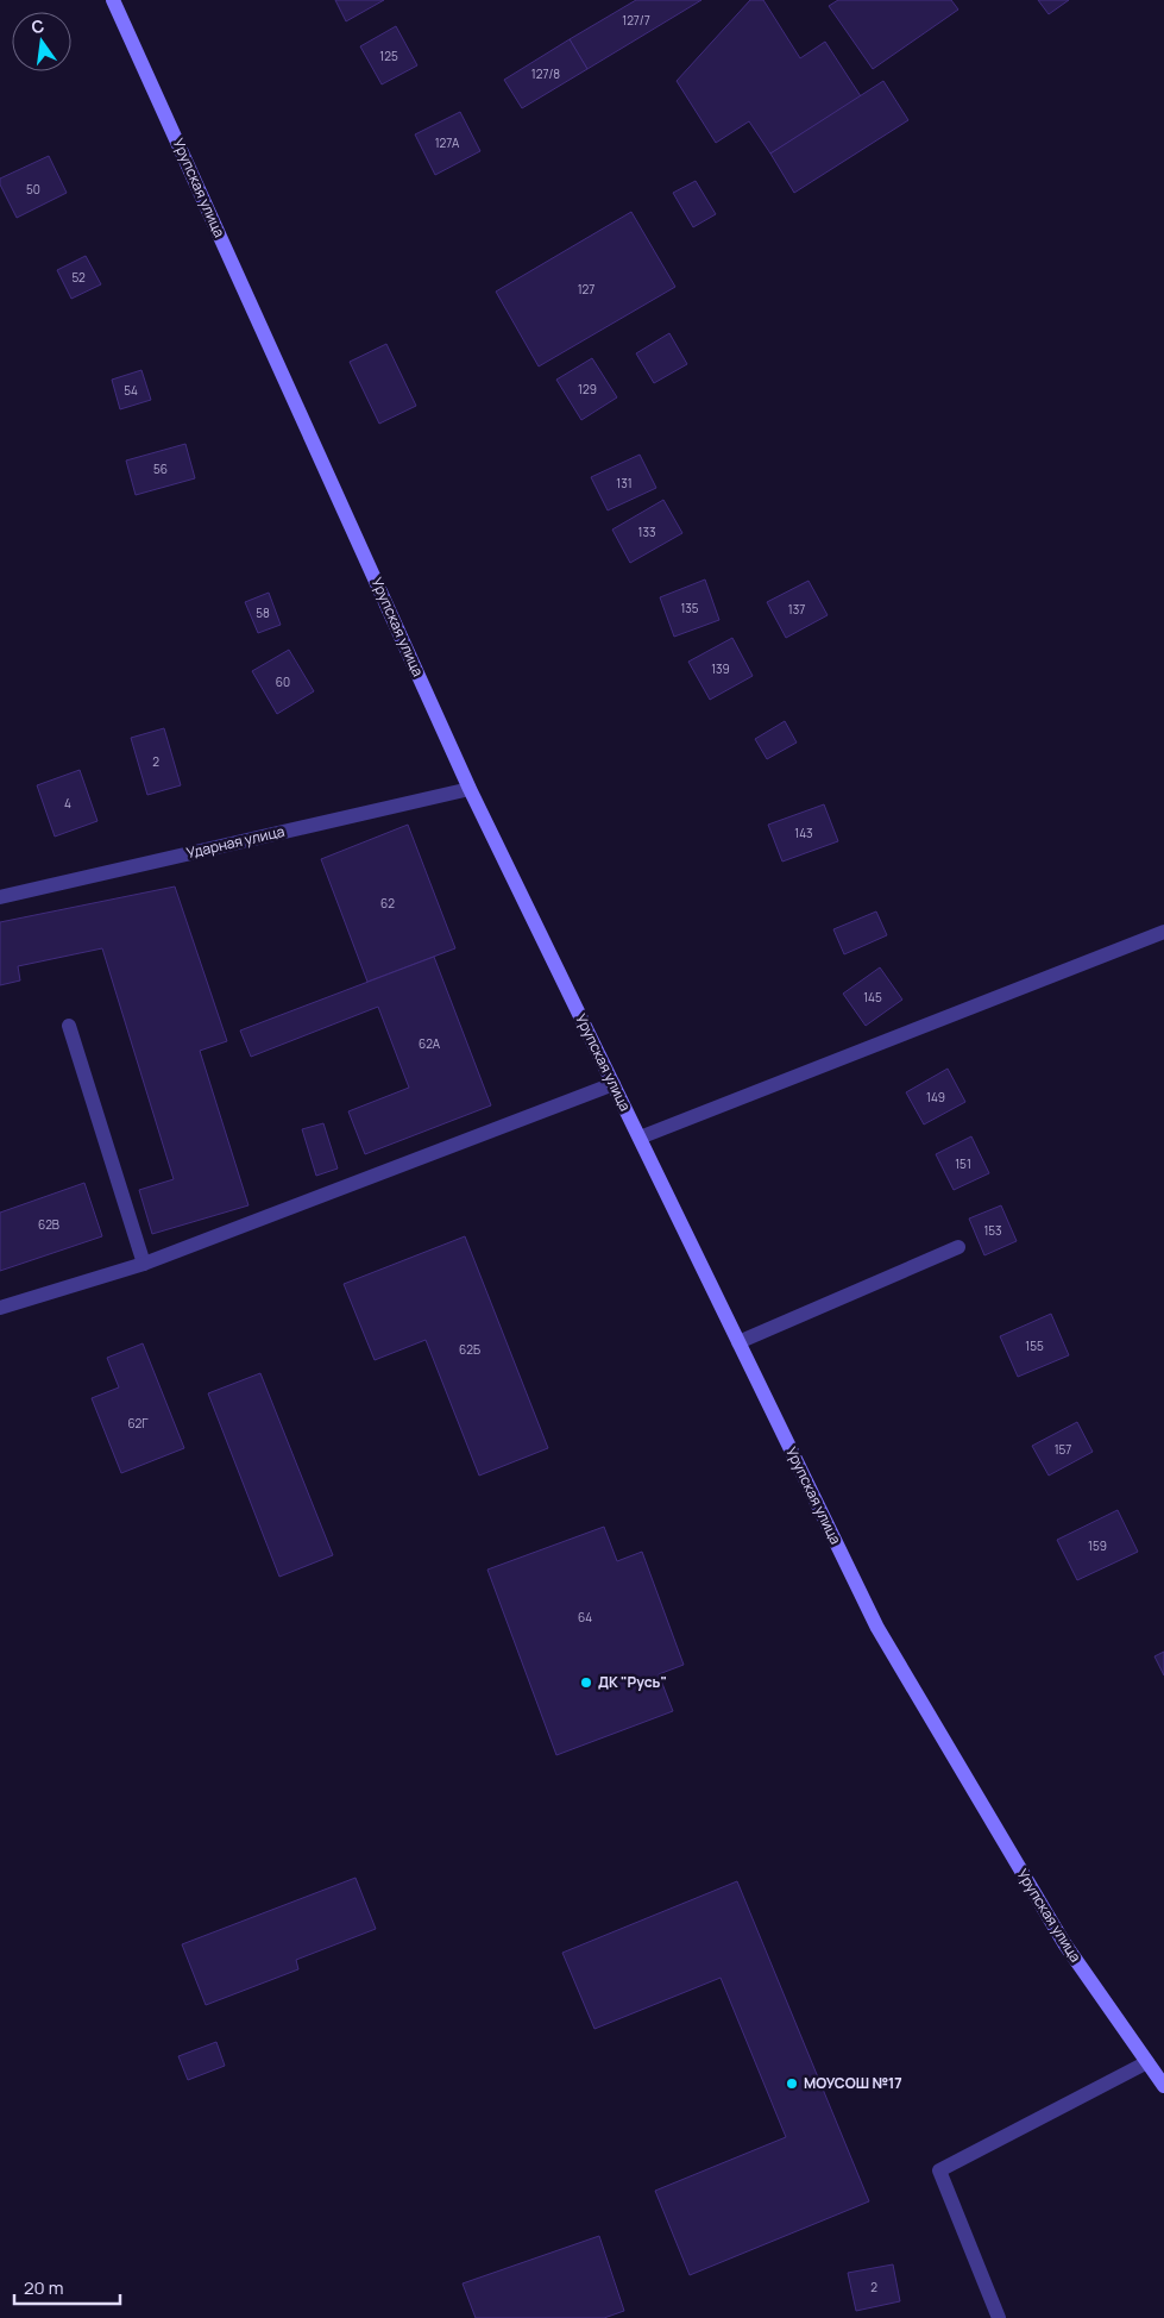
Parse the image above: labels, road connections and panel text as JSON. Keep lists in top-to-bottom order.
{
  "streets": {
    "street": ["Урупская улица", "Ударная улица"]
  },
  "crossings": [
    ["Урупская улица", "Ударная улица"]
  ],
  "places": ["ДК \"Русь\"", "МОУСОШ №17"],
  "house_numbers": [
    "127/7",
    "125",
    "127/8",
    "127А",
    "50",
    "52",
    "127",
    "129",
    "54",
    "56",
    "131",
    "133",
    "135",
    "137",
    "58",
    "139",
    "60",
    "2",
    "4",
    "143",
    "62",
    "145",
    "62А",
    "149",
    "151",
    "62В",
    "153",
    "155",
    "62Б",
    "62Г",
    "157",
    "159",
    "64",
    "2"
  ],
  "scale_bar": "20 m",
  "north": "top"
}
